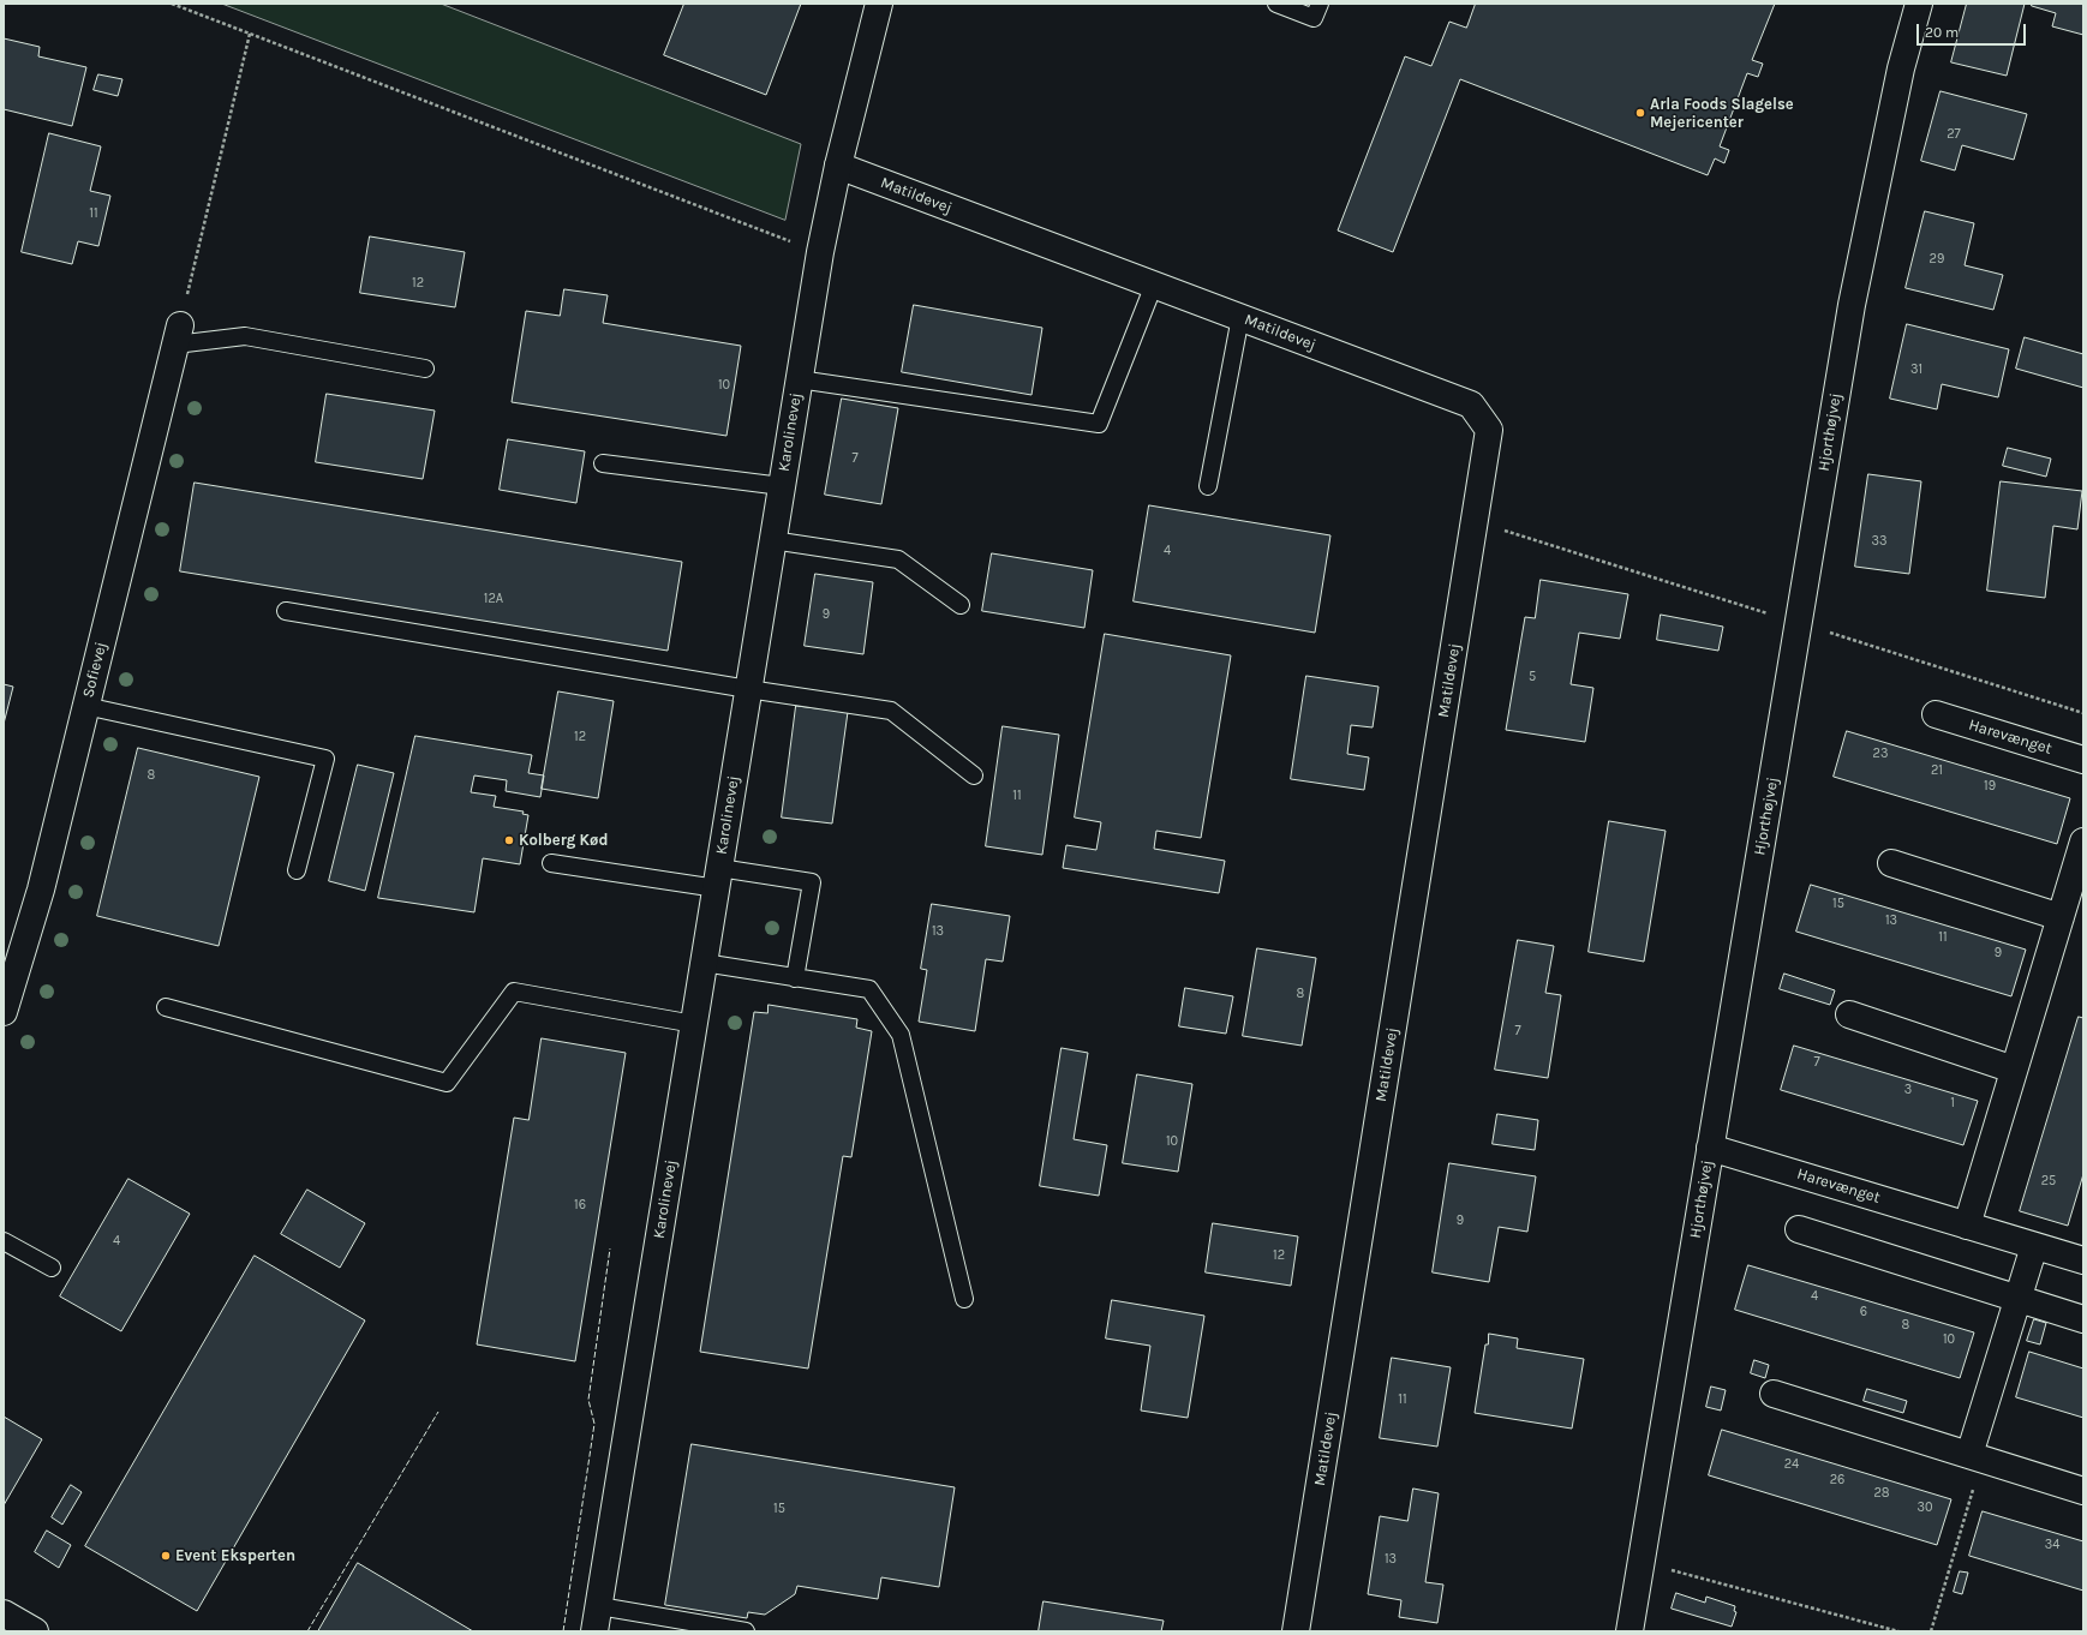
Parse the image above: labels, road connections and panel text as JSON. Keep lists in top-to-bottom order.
{
  "streets": {
    "street": [
      "Matildevej",
      "Karolinevej",
      "Hjorthøjvej",
      "Sofievej",
      "Harevænget"
    ]
  },
  "crossings": [
    ["Matildevej", "Karolinevej"],
    ["Hjorthøjvej", "Harevænget"]
  ],
  "places": ["Arla Foods Slagelse Mejericenter", "Kolberg Kød", "Event Eksperten"],
  "house_numbers": [
    "27",
    "11",
    "29",
    "12",
    "31",
    "10",
    "7",
    "33",
    "4",
    "12A",
    "9",
    "5",
    "12",
    "23",
    "21",
    "8",
    "19",
    "11",
    "15",
    "13",
    "13",
    "11",
    "9",
    "8",
    "7",
    "7",
    "3",
    "1",
    "10",
    "25",
    "16",
    "9",
    "4",
    "12",
    "4",
    "6",
    "8",
    "10",
    "11",
    "24",
    "26",
    "28",
    "30",
    "15",
    "34",
    "13"
  ],
  "scale_bar": "20 m"
}
